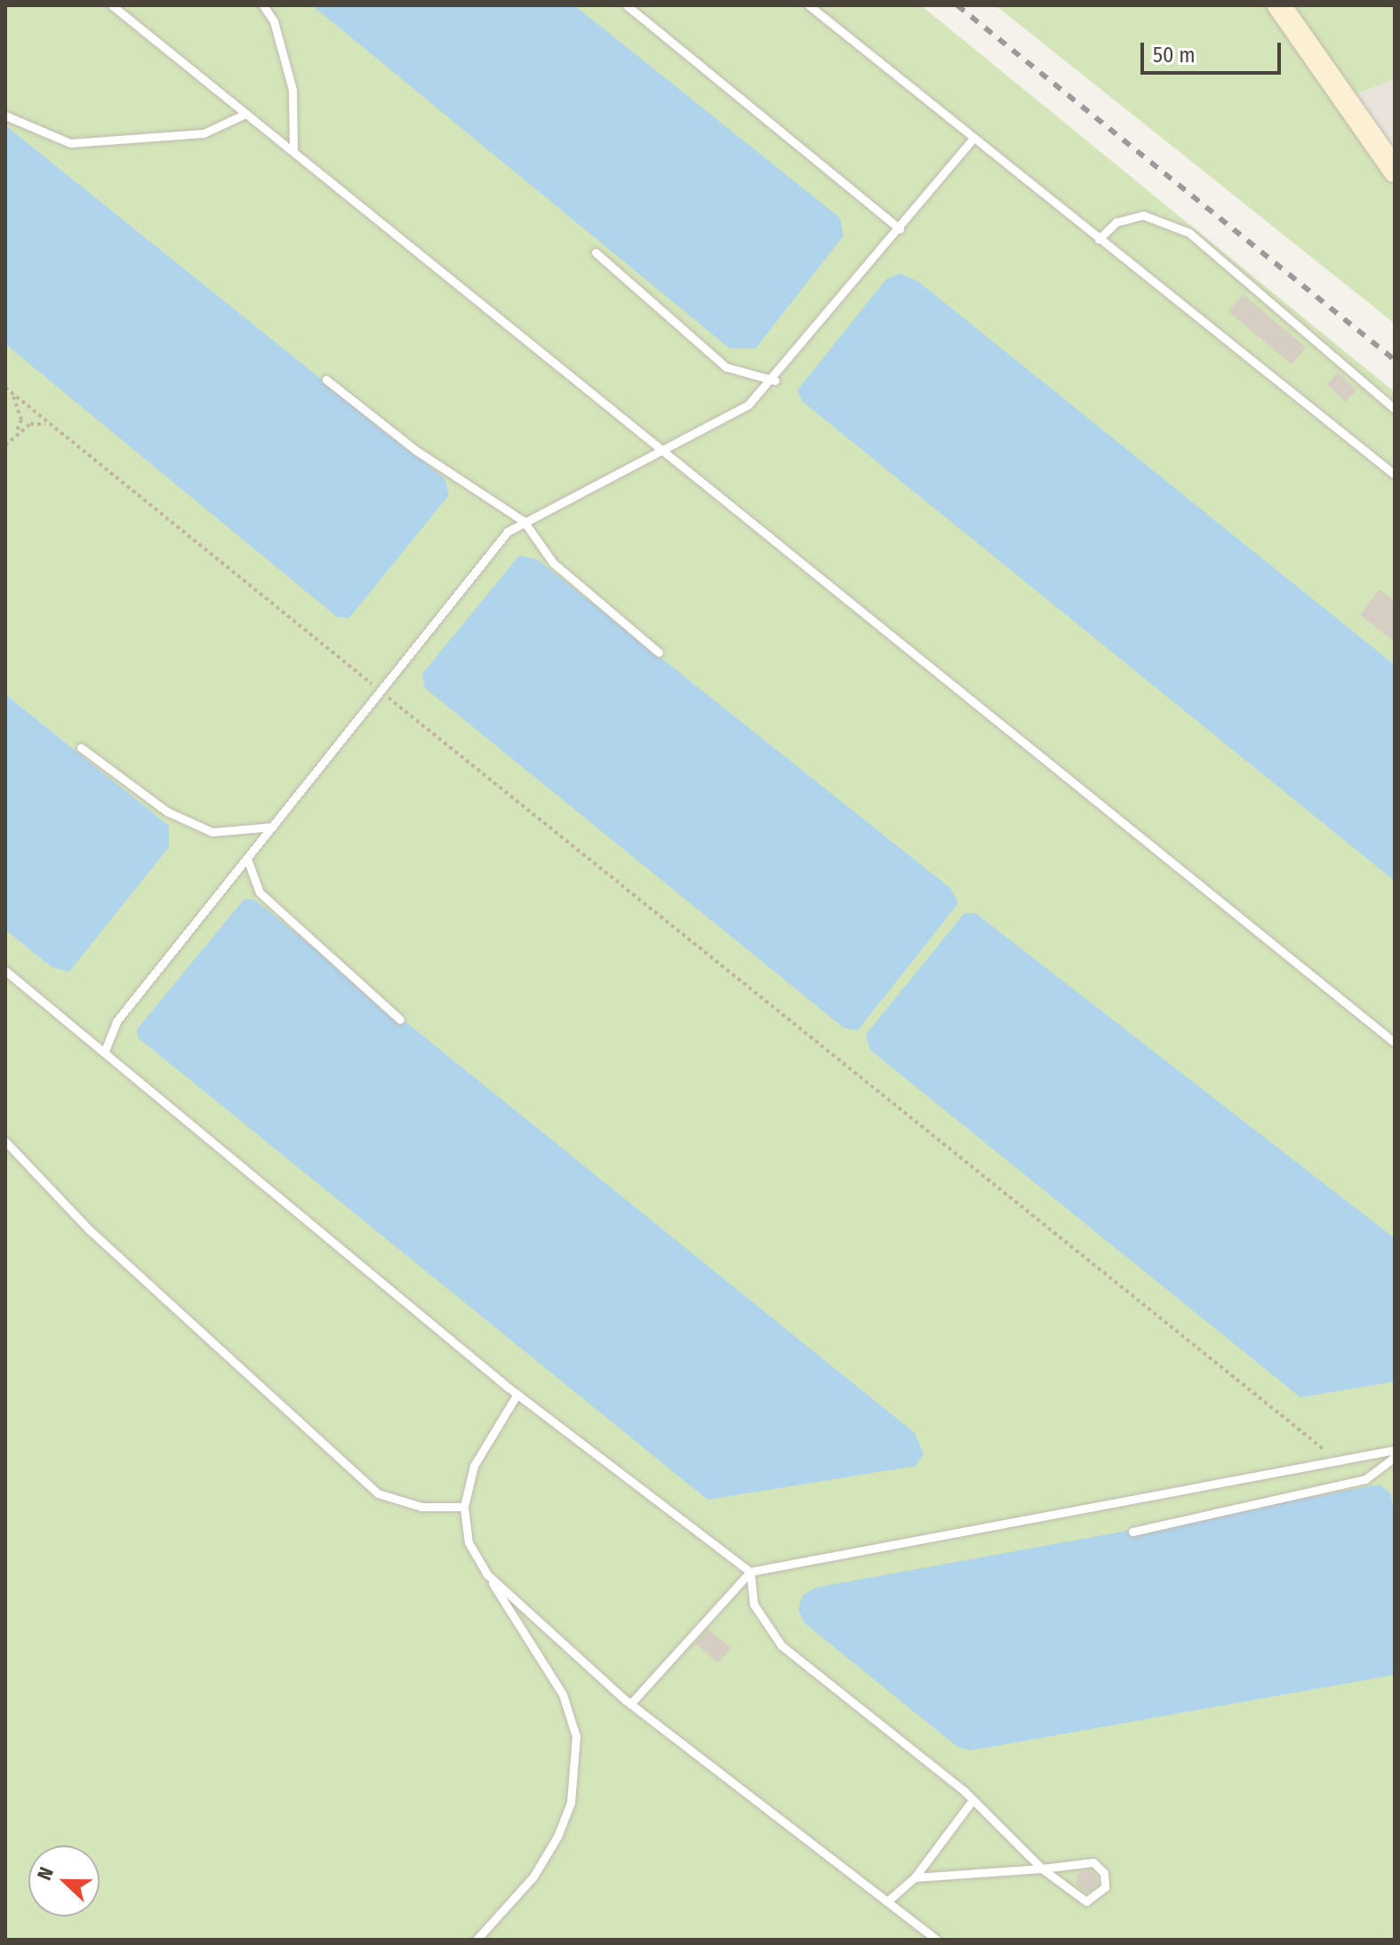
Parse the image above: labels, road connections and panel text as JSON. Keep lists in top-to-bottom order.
{
  "scale_bar": "50 m",
  "north": "left"
}
